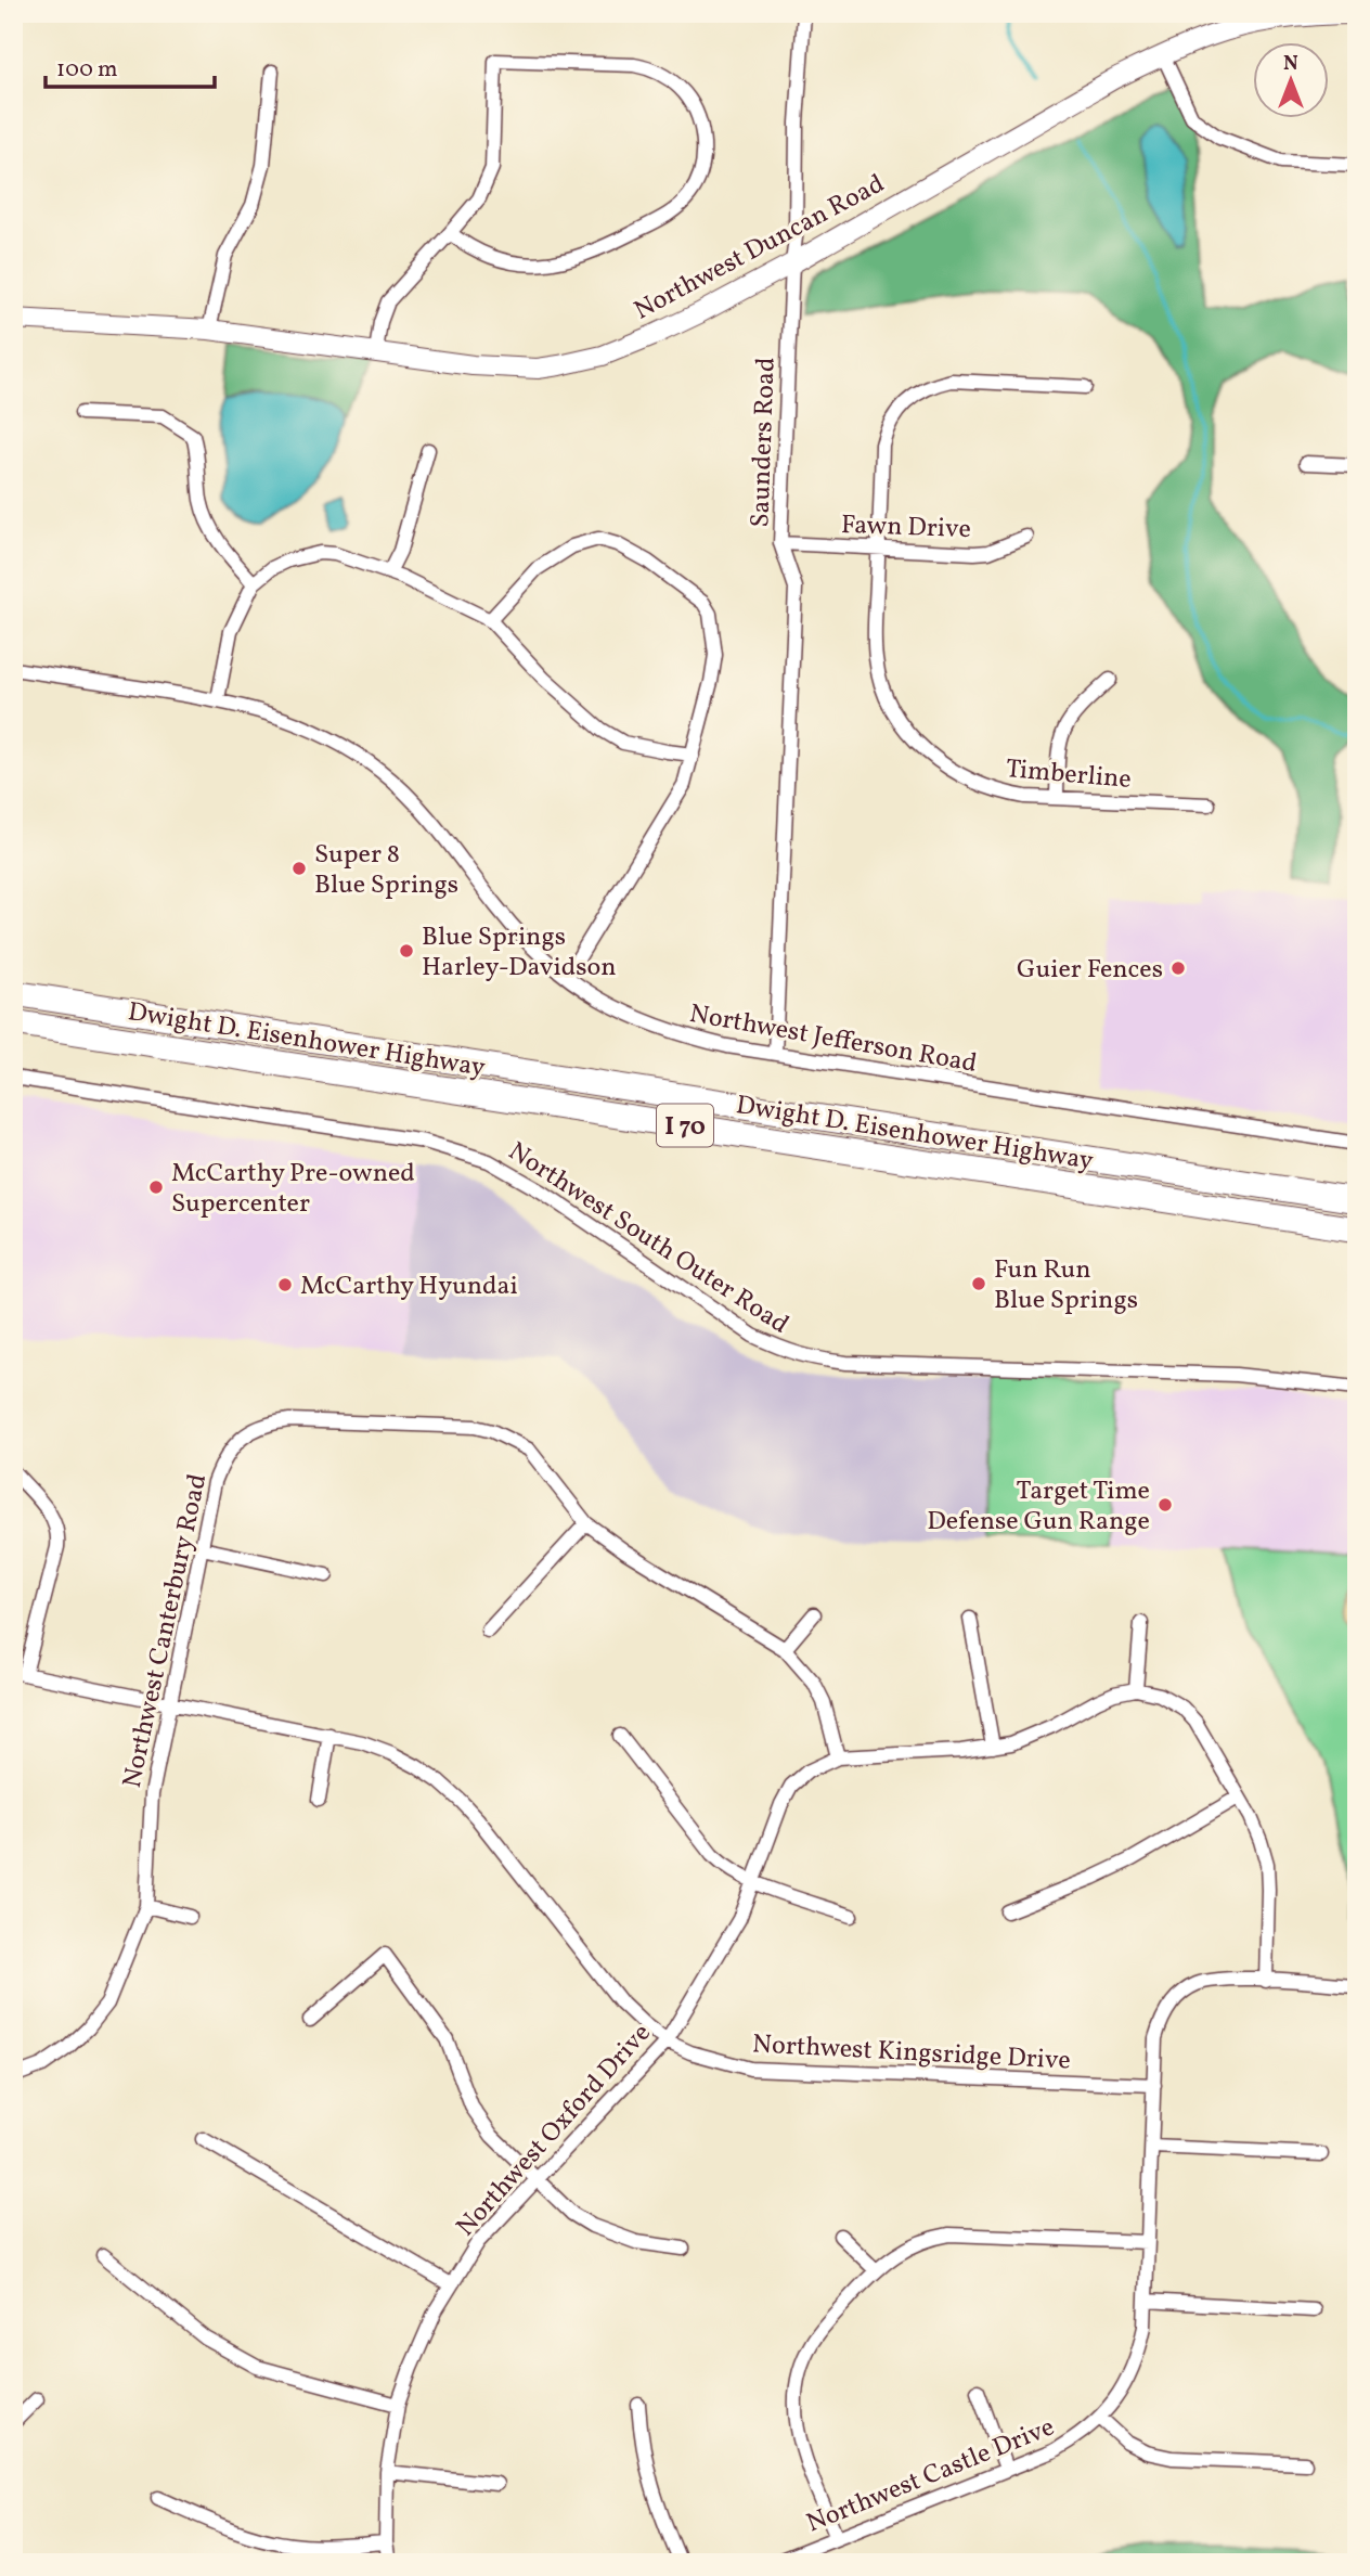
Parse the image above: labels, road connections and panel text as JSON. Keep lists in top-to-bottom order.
{
  "streets": {
    "highway": ["Dwight D. Eisenhower Highway", "I 70"],
    "street": [
      "Northwest Duncan Road",
      "Saunders Road",
      "Fawn Drive",
      "Timberline",
      "Northwest Jefferson Road",
      "Northwest South Outer Road",
      "Northwest Canterbury Road",
      "Northwest Kingsridge Drive",
      "Northwest Oxford Drive",
      "Northwest Castle Drive"
    ]
  },
  "crossings": [
    ["Northwest Duncan Road", "Saunders Road"],
    ["Saunders Road", "Fawn Drive"],
    ["Saunders Road", "Northwest Jefferson Road"],
    ["Fawn Drive", "Timberline"],
    ["Northwest Canterbury Road", "Northwest Kingsridge Drive"],
    ["Northwest Canterbury Road", "Northwest Oxford Drive"],
    ["Northwest Kingsridge Drive", "Northwest Oxford Drive"]
  ],
  "places": [
    "Super 8 Blue Springs",
    "Blue Springs Harley-Davidson",
    "Guier Fences",
    "McCarthy Pre-owned Supercenter",
    "Fun Run Blue Springs",
    "McCarthy Hyundai",
    "Target Time Defense Gun Range"
  ],
  "scale_bar": "100 m",
  "north": "top"
}
